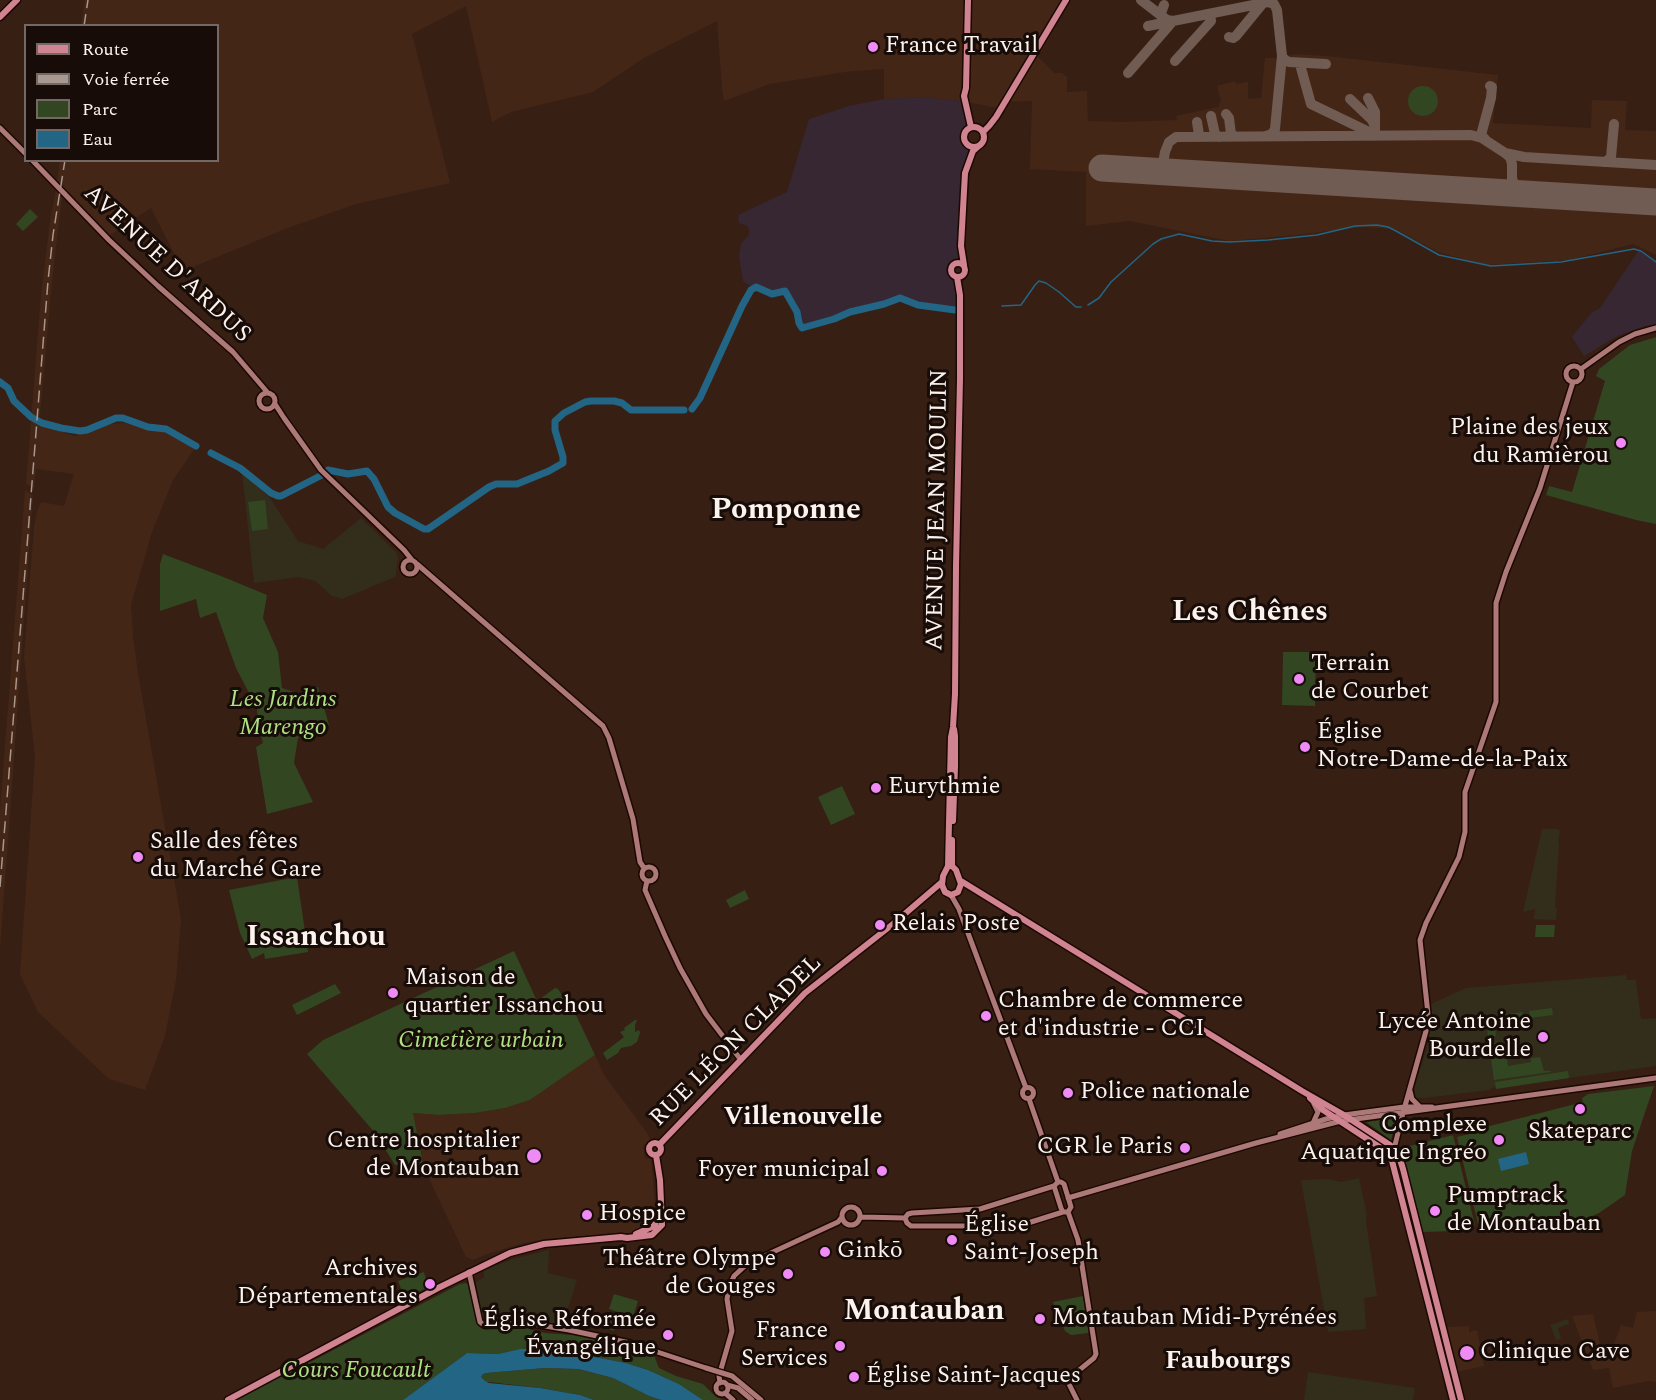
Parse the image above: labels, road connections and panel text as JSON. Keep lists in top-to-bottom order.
{
  "streets": {
    "main road": ["AVENUE D'ARDUS", "AVENUE JEAN MOULIN", "RUE LÉON CLADEL"]
  },
  "districts": [
    "Pomponne",
    "Les Chênes",
    "Issanchou",
    "Villenouvelle",
    "Montauban",
    "Faubourgs"
  ],
  "parks": ["Les Jardins Marengo", "Cimetière urbain", "Cours Foucault"],
  "places": [
    "France Travail",
    "Plaine des jeux du Ramièrou",
    "Terrain de Courbet",
    "Église Notre-Dame-de-la-Paix",
    "Eurythmie",
    "Salle des fêtes du Marché Gare",
    "Relais Poste",
    "Maison de quartier Issanchou",
    "Chambre de commerce et d'industrie - CCI",
    "Lycée Antoine Bourdelle",
    "Police nationale",
    "Skateparc",
    "Complexe Aquatique Ingréo",
    "CGR le Paris",
    "Centre hospitalier de Montauban",
    "Foyer municipal",
    "Pumptrack de Montauban",
    "Hospice",
    "Église Saint-Joseph",
    "Ginkō",
    "Théâtre Olympe de Gouges",
    "Archives Départementales",
    "Montauban Midi-Pyrénées",
    "Église Réformée Évangélique",
    "France Services",
    "Clinique Cave",
    "Église Saint-Jacques"
  ],
  "legend": [
    "Route",
    "Voie ferrée",
    "Parc",
    "Eau"
  ]
}
